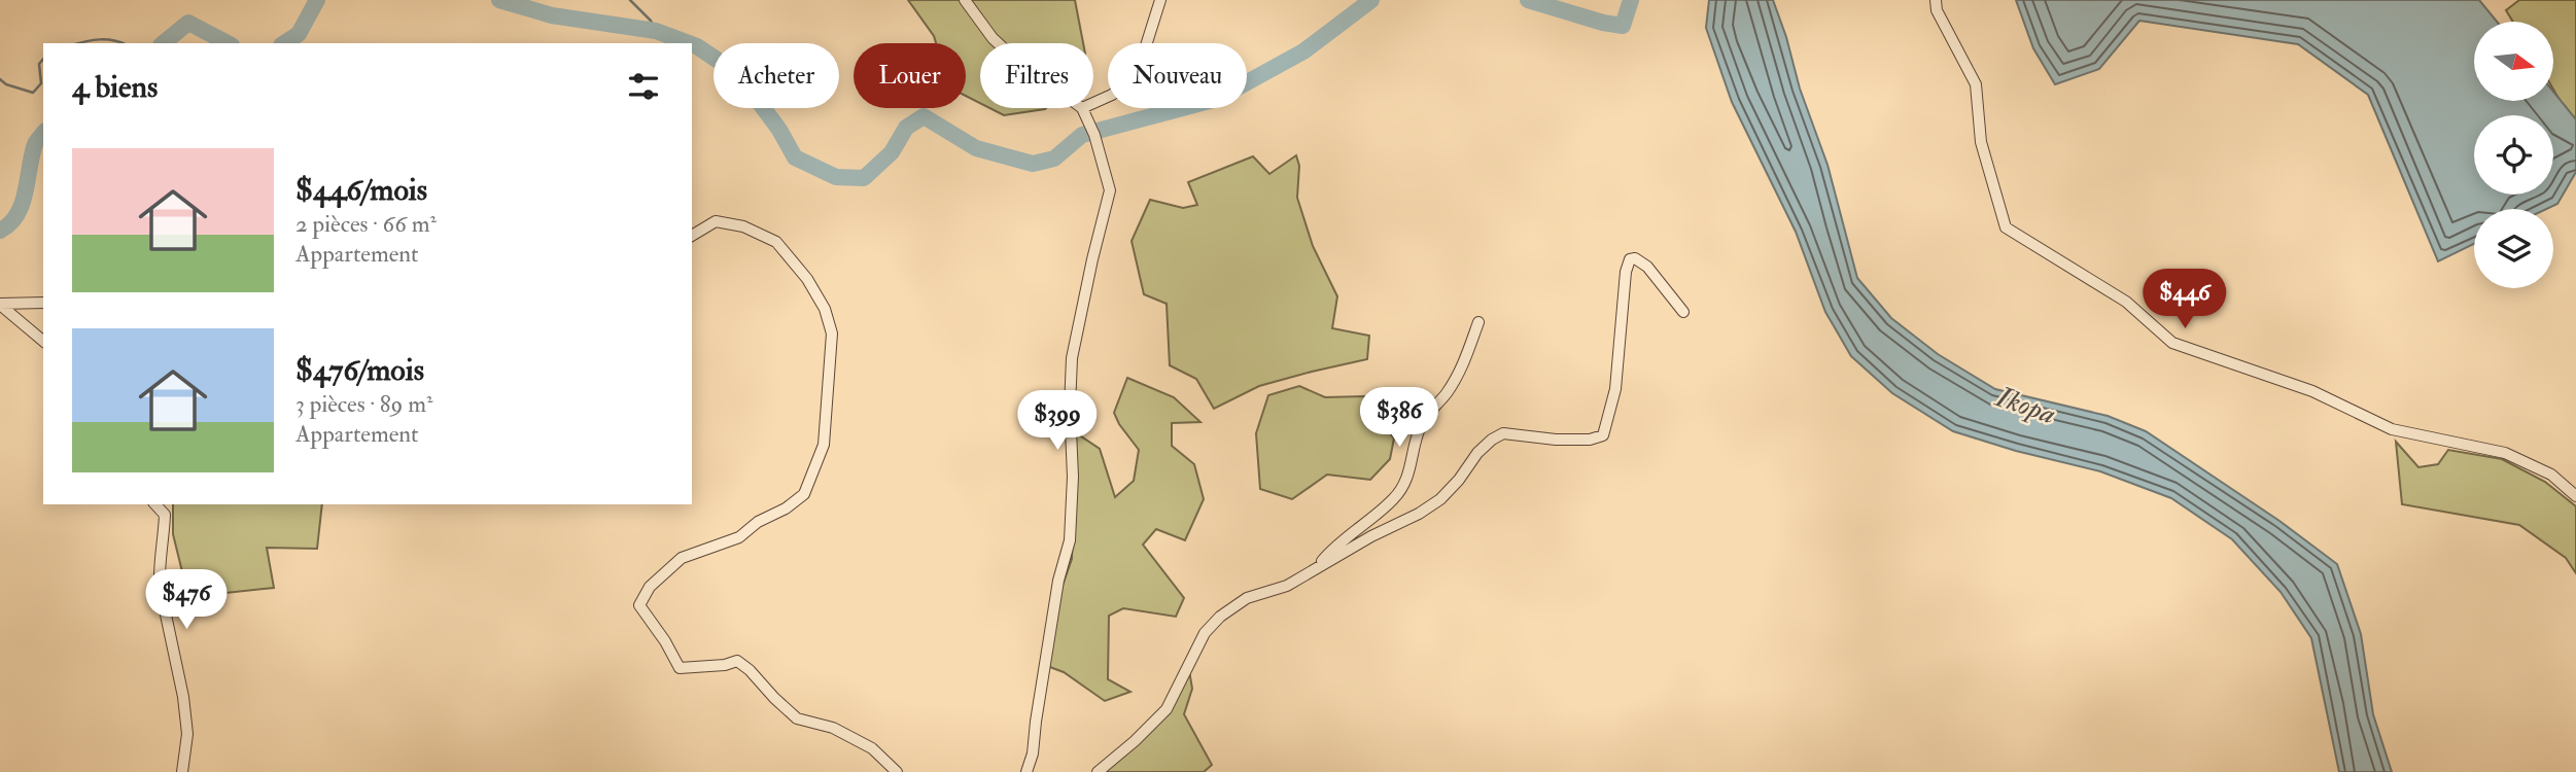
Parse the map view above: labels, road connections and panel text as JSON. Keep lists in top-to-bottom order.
{
  "water": ["Ikopa"],
  "north": "right",
  "page": {
    "chip": [
      "Acheter",
      "Louer",
      "Filtres",
      "Nouveau"
    ],
    "heading": "4 biens",
    "list": [
      {
        "name": "$446/mois",
        "note": "2 pièces · 66 m² · Appartement"
      },
      {
        "name": "$476/mois",
        "note": "3 pièces · 89 m² · Appartement"
      }
    ],
    "price": [
      "$446",
      "$386",
      "$399",
      "$476"
    ]
  }
}
